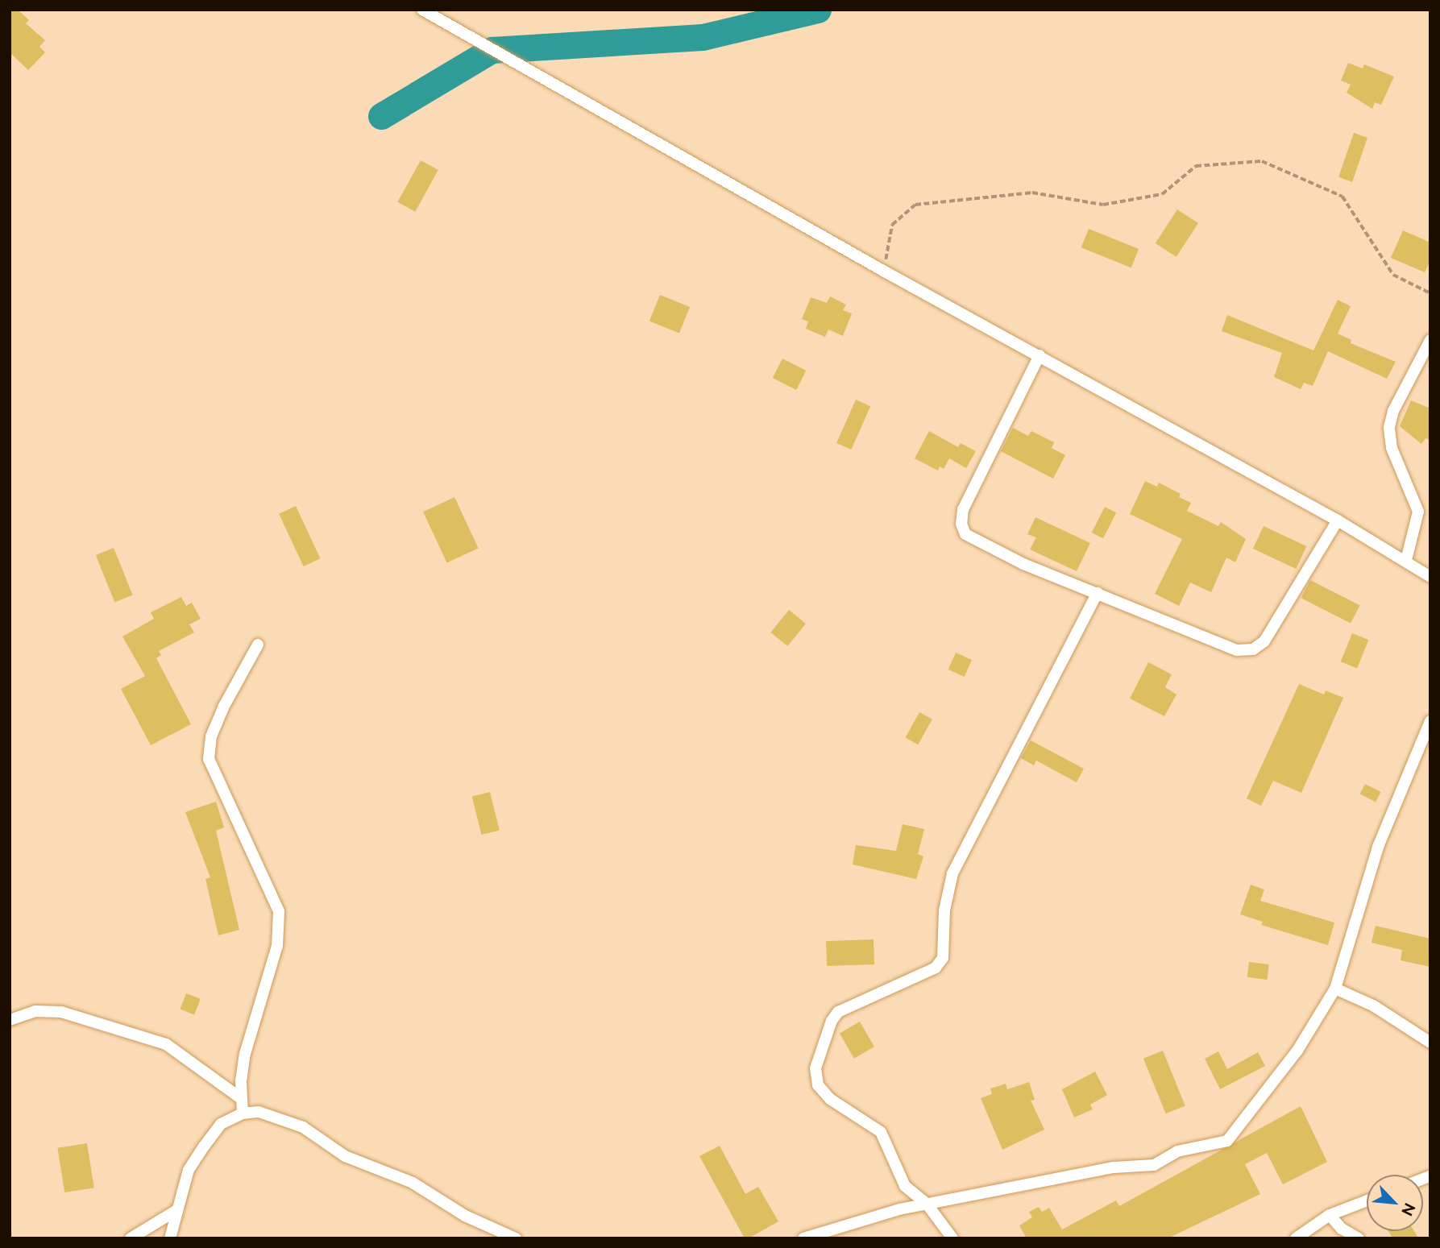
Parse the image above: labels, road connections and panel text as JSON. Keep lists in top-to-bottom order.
{
  "north": "bottom right"
}
